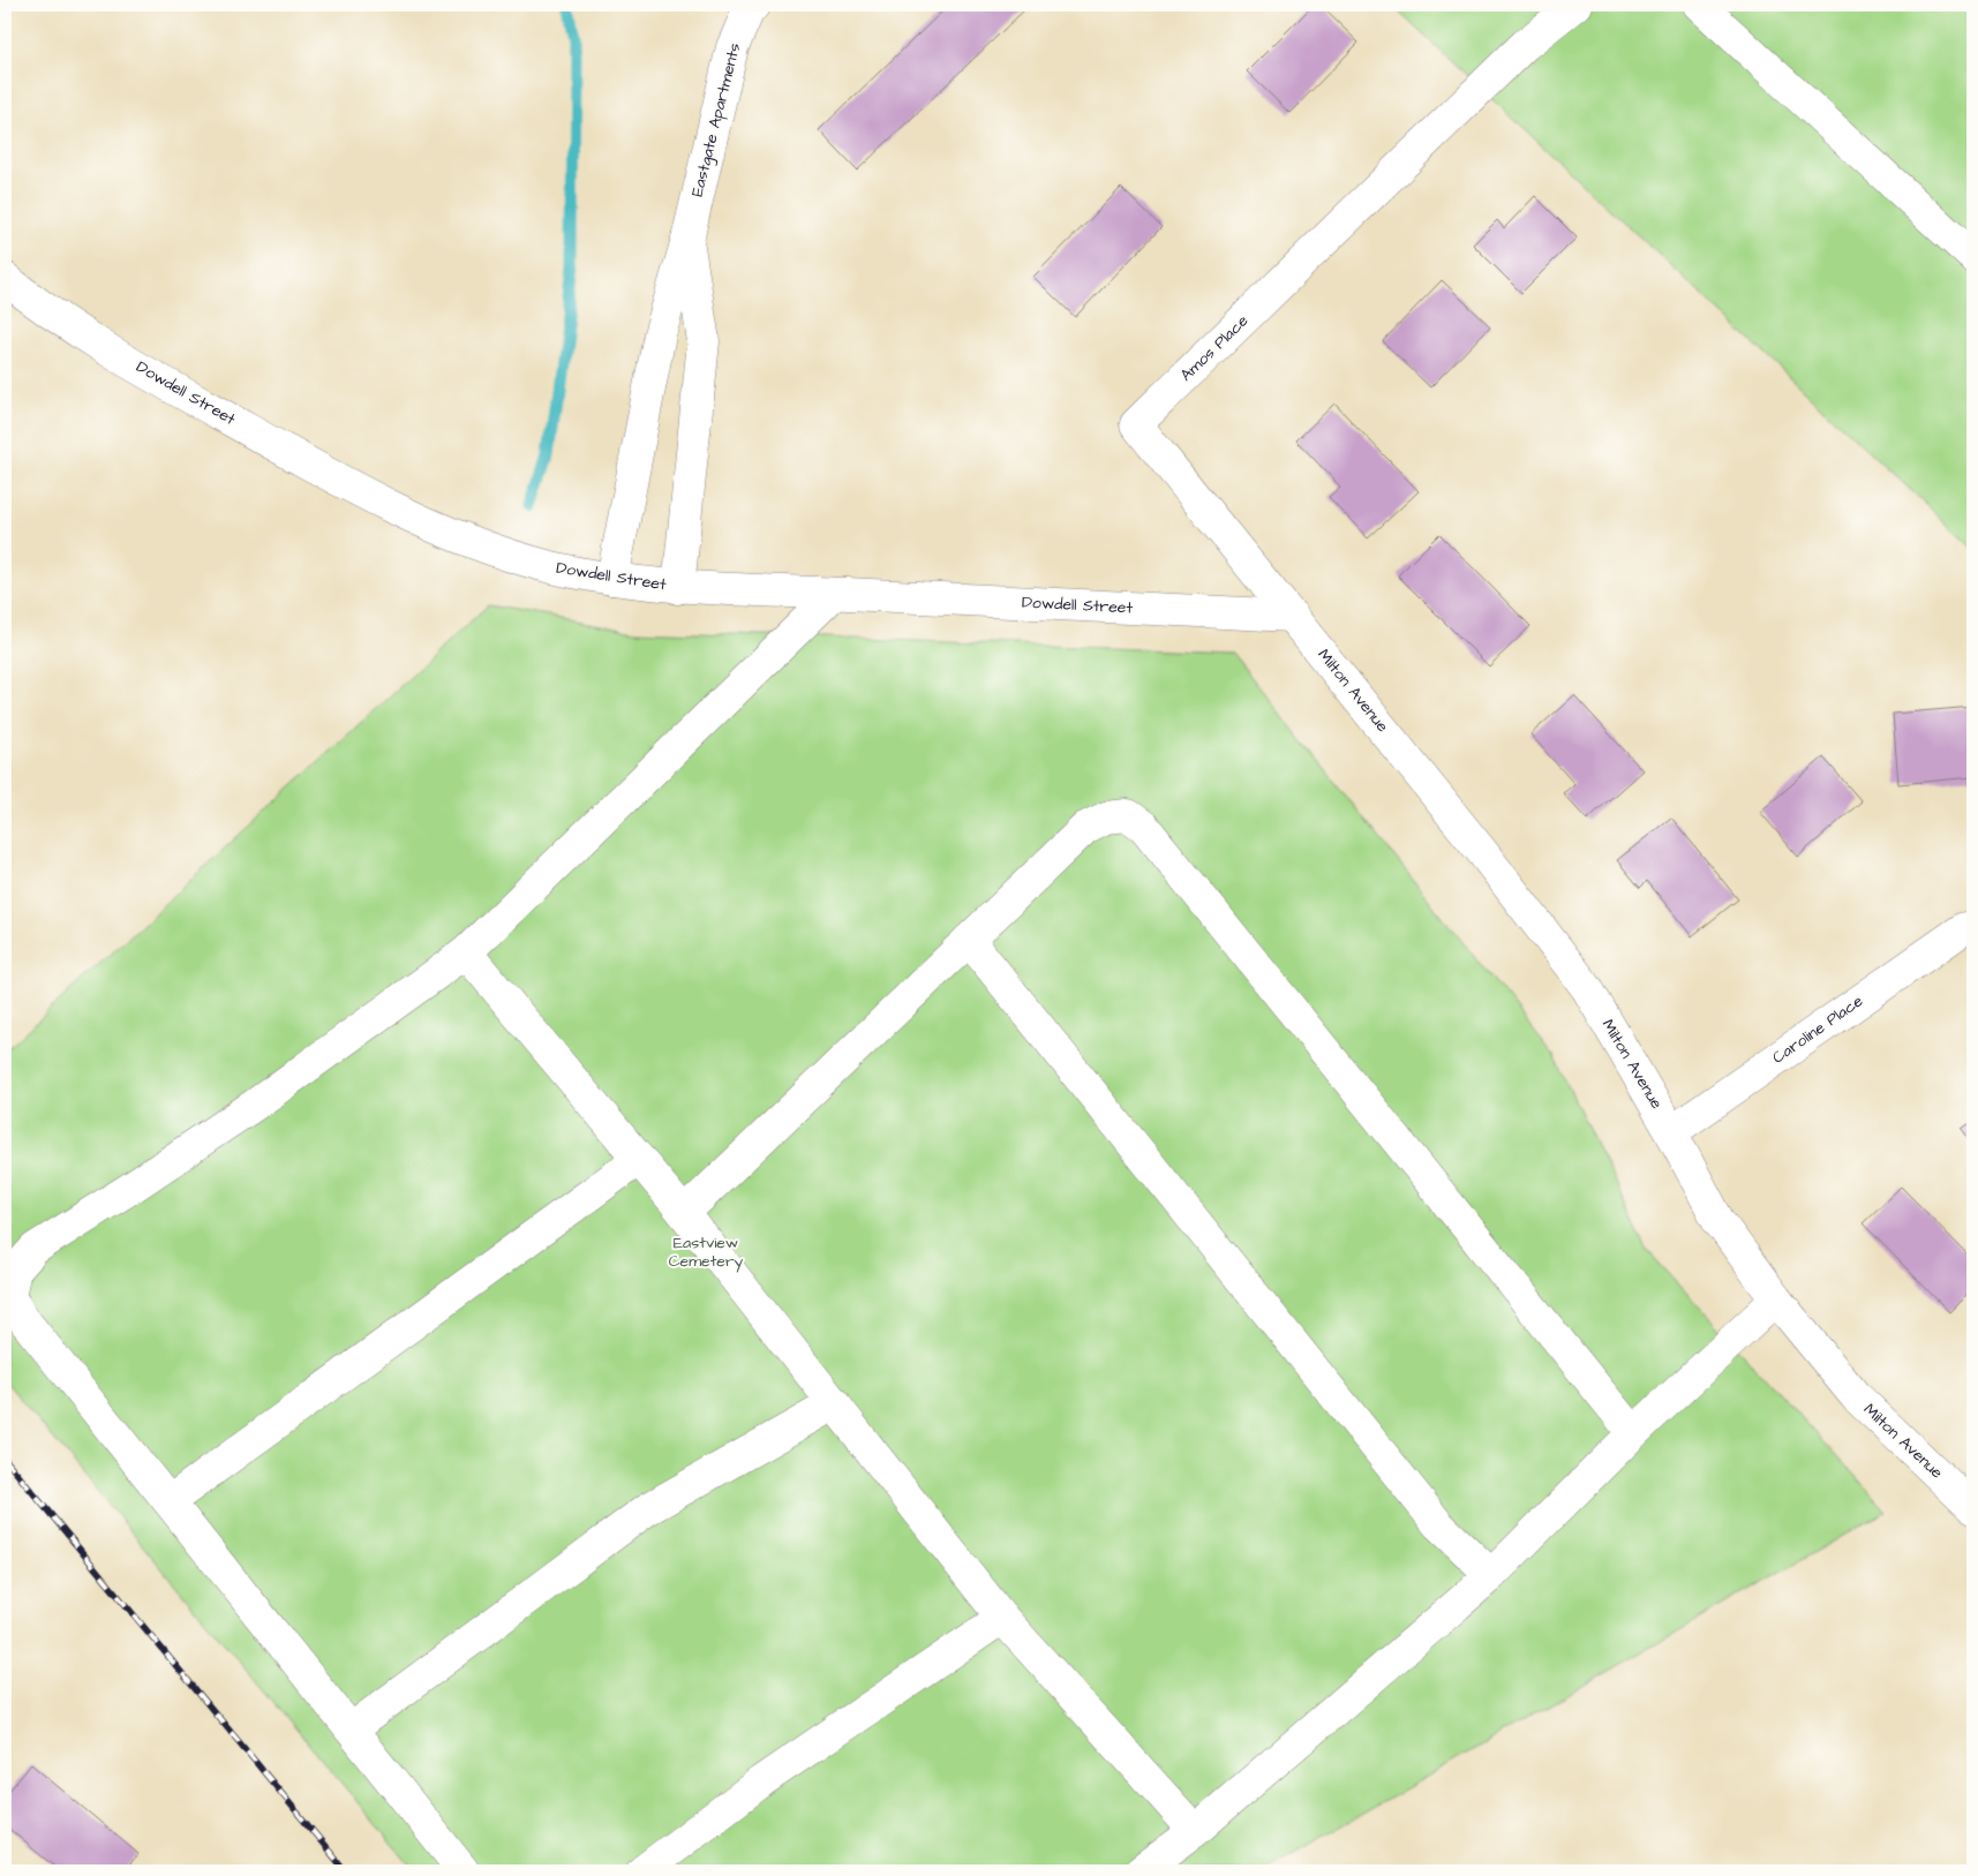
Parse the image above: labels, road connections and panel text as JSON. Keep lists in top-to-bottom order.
{
  "streets": {
    "street": [
      "Eastgate Apartments",
      "Amos Place",
      "Dowdell Street",
      "Milton Avenue",
      "Caroline Place"
    ]
  },
  "crossings": [
    ["Eastgate Apartments", "Dowdell Street"],
    ["Amos Place", "Dowdell Street"],
    ["Amos Place", "Milton Avenue"],
    ["Dowdell Street", "Milton Avenue"],
    ["Milton Avenue", "Caroline Place"]
  ],
  "parks": ["Eastview Cemetery"]
}
